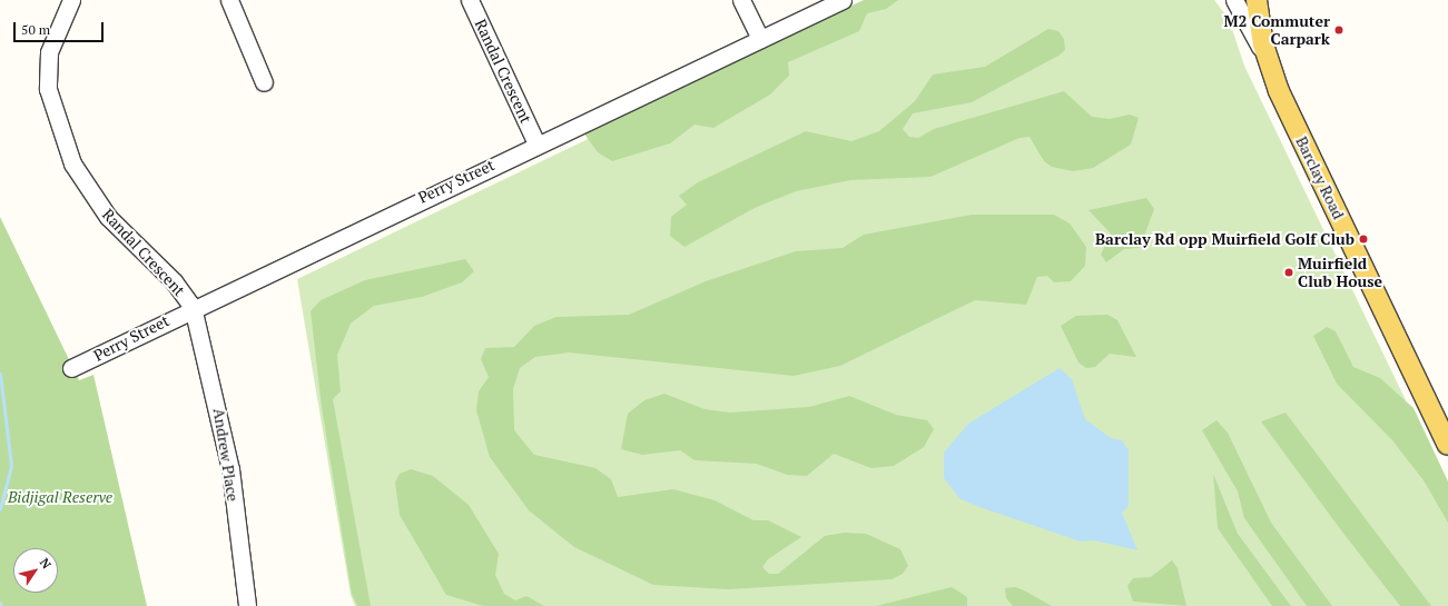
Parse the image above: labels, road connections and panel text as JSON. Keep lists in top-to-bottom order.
{
  "streets": {
    "main road": ["Barclay Road"],
    "street": ["Randal Crescent", "Perry Street", "Andrew Place"]
  },
  "crossings": [
    ["Randal Crescent", "Perry Street"],
    ["Randal Crescent", "Andrew Place"],
    ["Perry Street", "Andrew Place"]
  ],
  "parks": ["Bidjigal Reserve"],
  "places": ["M2 Commuter Carpark", "Barclay Rd opp Muirfield Golf Club", "Muirfield Club House"],
  "scale_bar": "50 m",
  "north": "top right"
}
